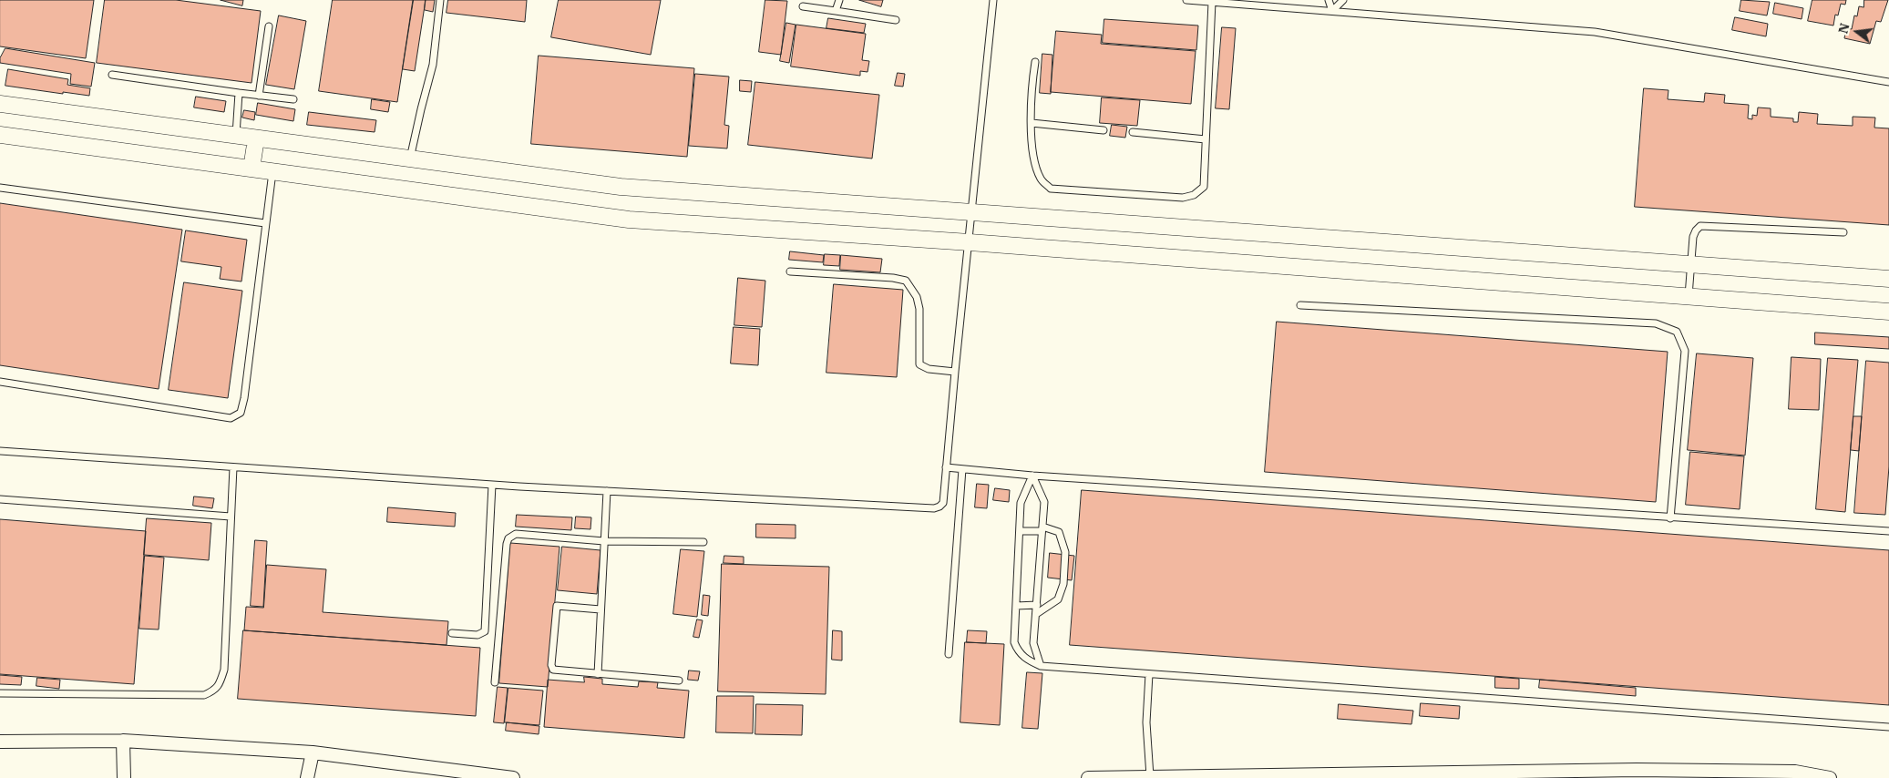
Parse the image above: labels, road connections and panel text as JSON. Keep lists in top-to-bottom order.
{
  "north": "left"
}
